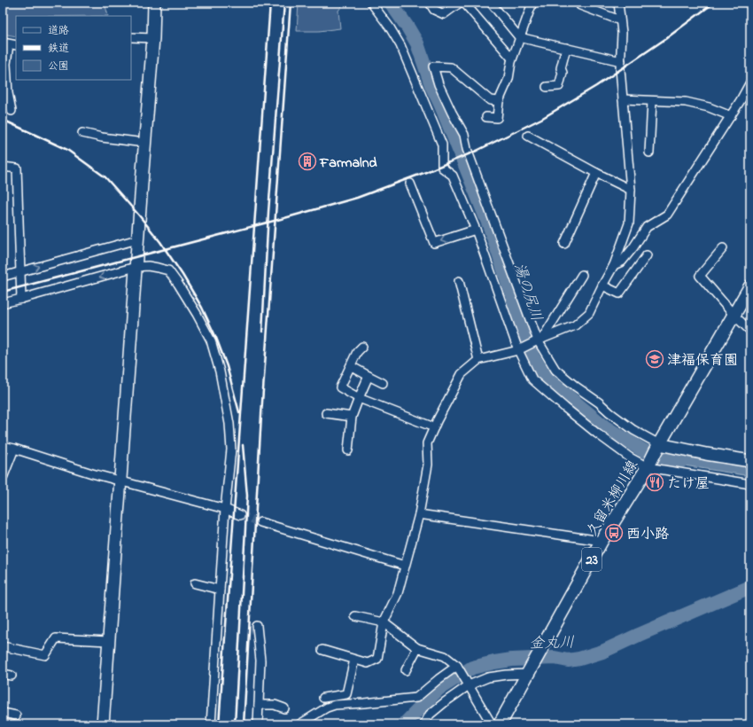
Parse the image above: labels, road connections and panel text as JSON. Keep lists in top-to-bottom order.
{
  "streets": {
    "main road": ["久留米柳川線", "23"]
  },
  "water": ["湯の尻川", "金丸川"],
  "places": {
    "building": ["Farmalnd"],
    "school or university": ["津福保育園"],
    "restaurant": ["たけ屋"],
    "bus stop": ["西小路"]
  },
  "legend": ["道路", "鉄道", "公園"]
}
